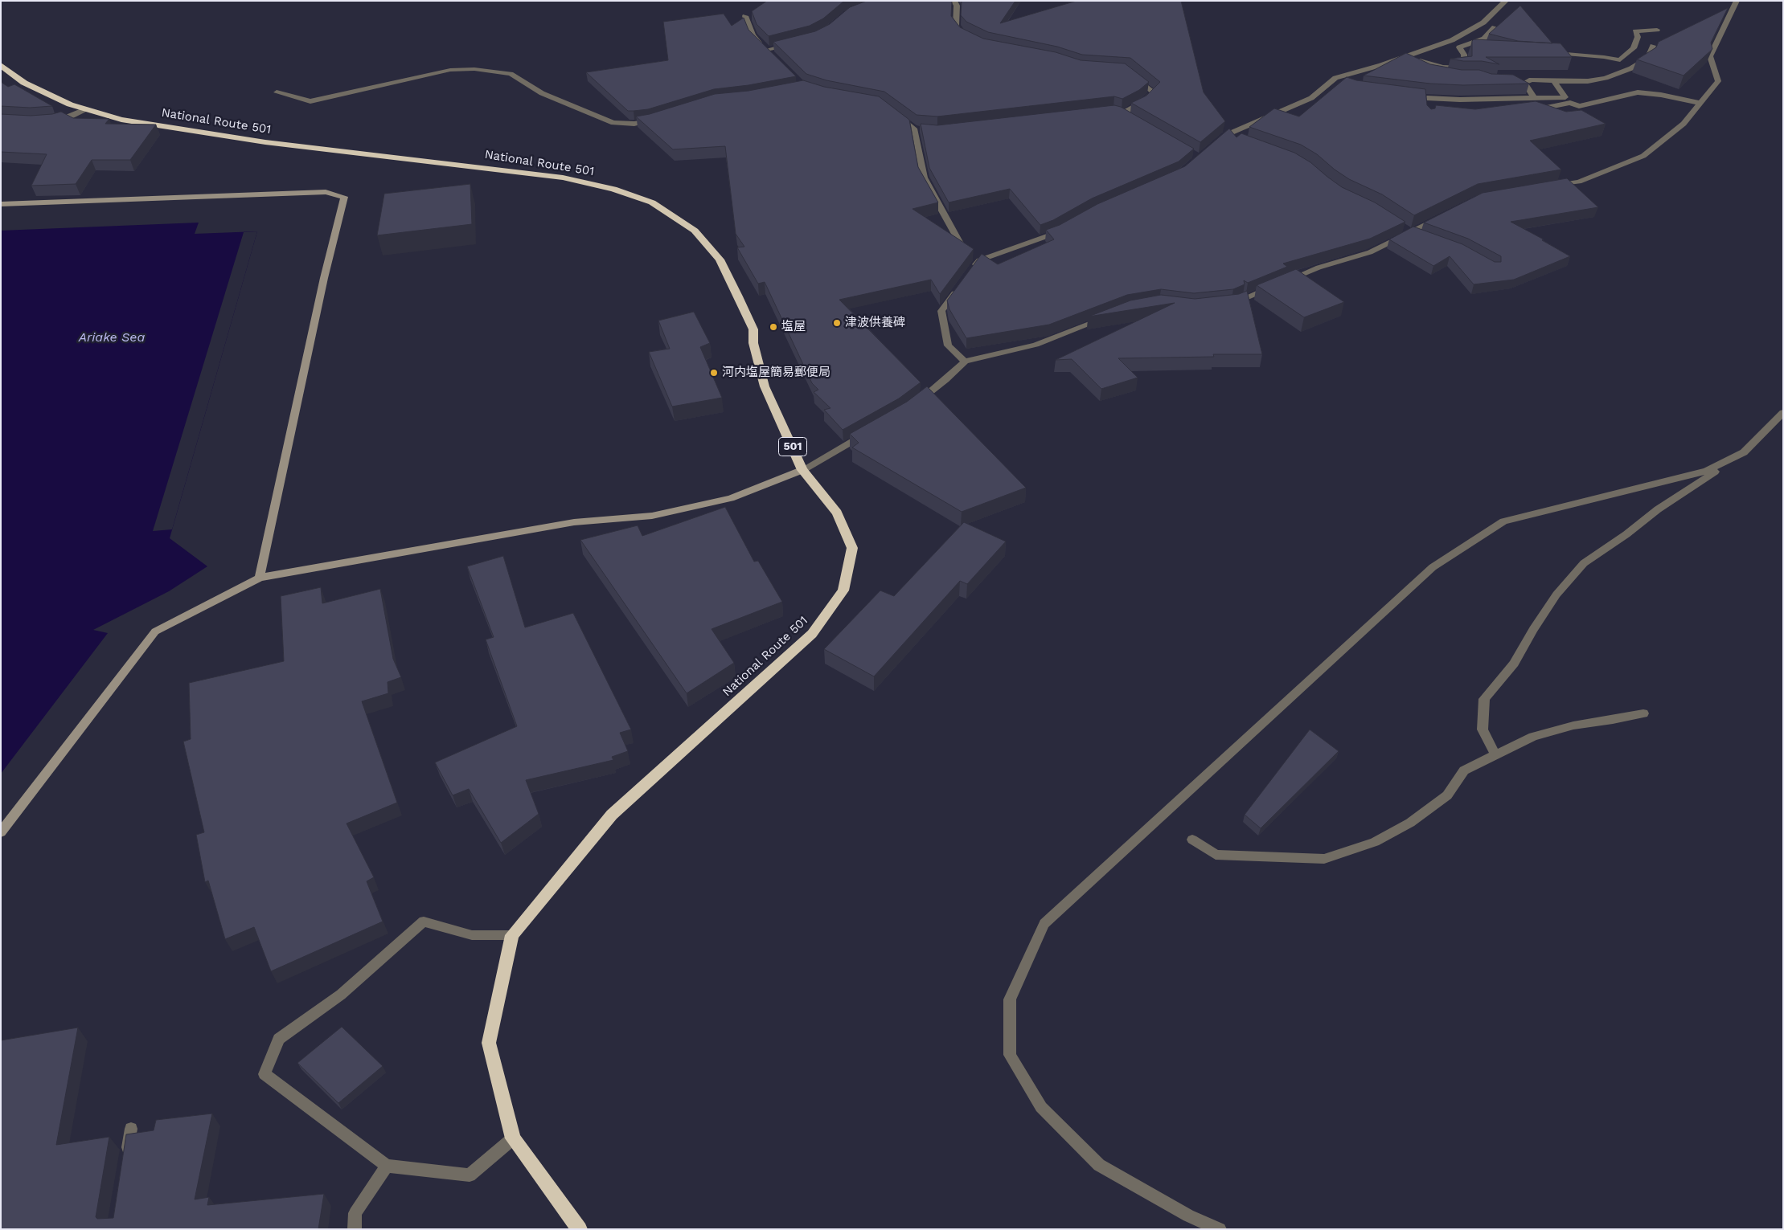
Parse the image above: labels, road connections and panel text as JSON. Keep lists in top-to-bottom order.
{
  "streets": {
    "highway": ["National Route 501", "501"]
  },
  "water": ["Ariake Sea"],
  "places": ["津波供養碑", "塩屋", "河内塩屋簡易郵便局"]
}
